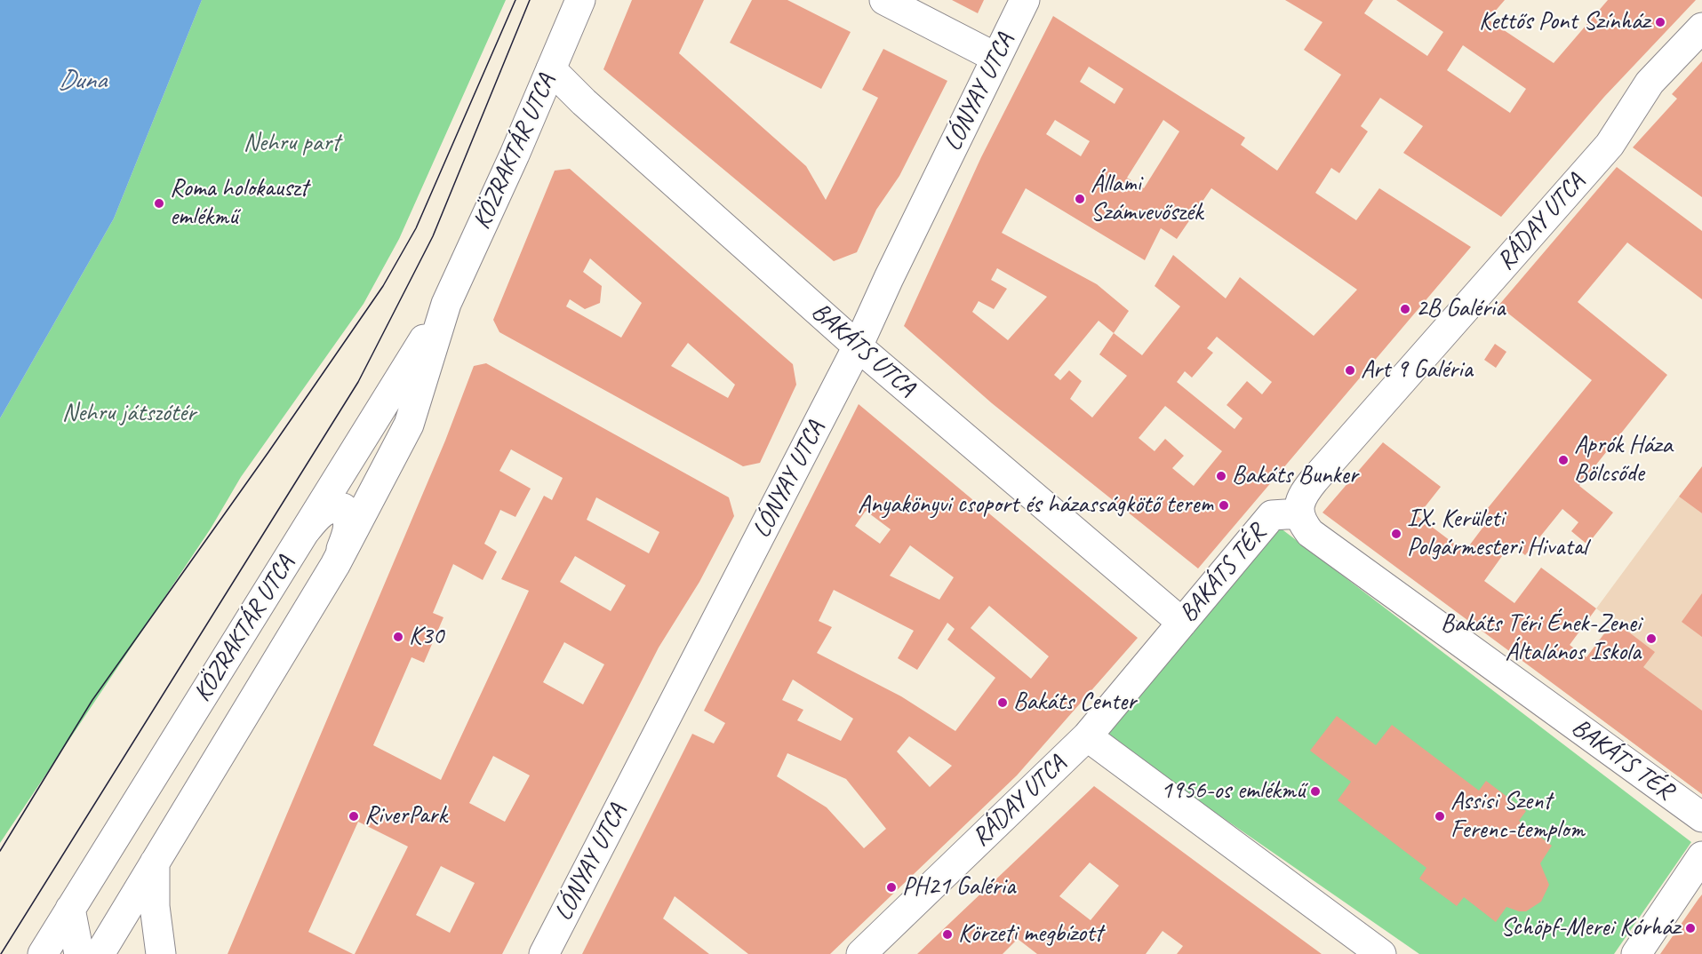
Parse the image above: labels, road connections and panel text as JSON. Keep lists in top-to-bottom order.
{
  "streets": {
    "street": [
      "LÓNYAY UTCA",
      "KÖZRAKTÁR UTCA",
      "RÁDAY UTCA",
      "BAKÁTS UTCA",
      "BAKÁTS TÉR"
    ]
  },
  "crossings": [
    ["LÓNYAY UTCA", "BAKÁTS UTCA"],
    ["KÖZRAKTÁR UTCA", "BAKÁTS UTCA"],
    ["RÁDAY UTCA", "BAKÁTS TÉR"],
    ["BAKÁTS UTCA", "BAKÁTS TÉR"]
  ],
  "water": ["Duna"],
  "parks": ["Nehru part", "Nehru játszótér"],
  "places": [
    "Kettős Pont Színház",
    "Állami Számvevőszék",
    "Roma holokauszt emlékmű",
    "2B Galéria",
    "Art 9 Galéria",
    "Aprók Háza Bölcsőde",
    "Bakáts Bunker",
    "Anyakönyvi csoport és házasságkötő terem",
    "IX. Kerületi Polgármesteri Hivatal",
    "K30",
    "Bakáts Téri Ének-Zenei Általános Iskola",
    "Bakáts Center",
    "1956-os emlékmű",
    "RiverPark",
    "Assisi Szent Ferenc-templom",
    "PH21 Galéria",
    "Schöpf-Merei Kórház",
    "Körzeti megbízott"
  ]
}
